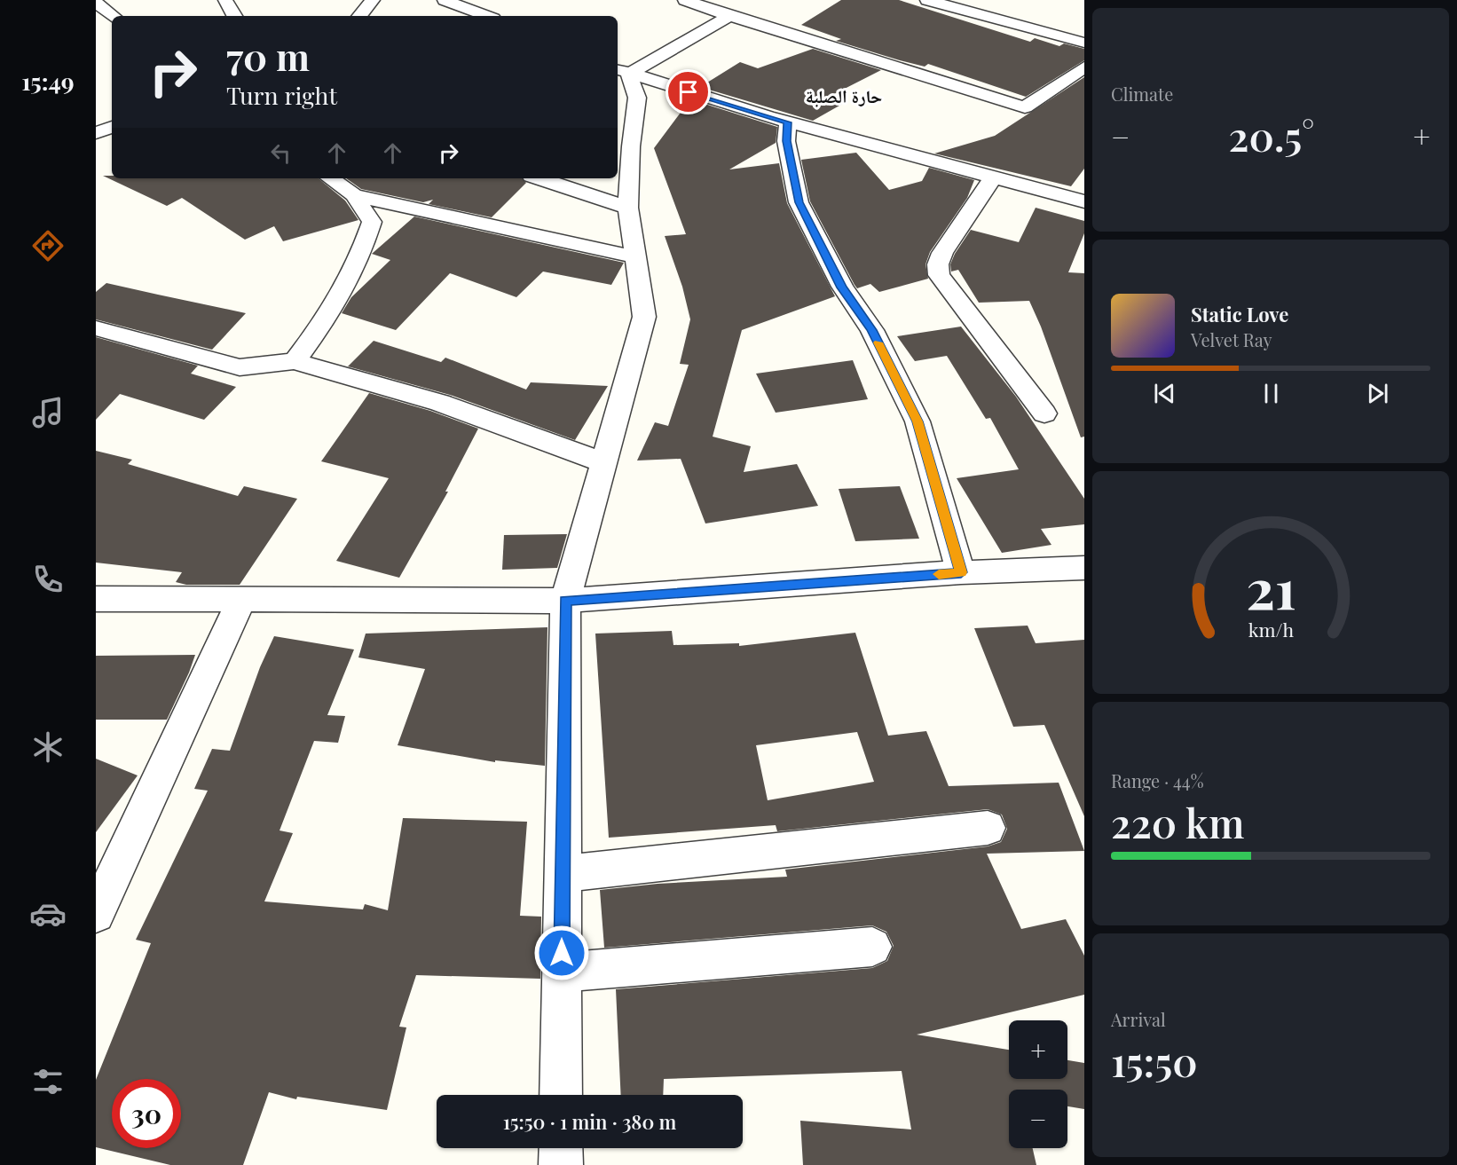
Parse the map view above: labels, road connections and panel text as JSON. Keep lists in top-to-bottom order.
{
  "districts": ["حارة الصلبة"],
  "page": {
    "tabs": "15:49",
    "tile": [
      "Climate",
      ["Range · 44%", "220 km"],
      ["Arrival", "15:50"]
    ],
    "turn": ["70 m", "Turn right"],
    "heat": ["−", "20.5°", "+"],
    "song": ["Static Love", "Velvet Ray"],
    "map_buttons": ["+", "−"],
    "limit": "30",
    "trip": "15:50 · 1 min · 380 m",
    "gauge": ["21", "km/h"]
  }
}
